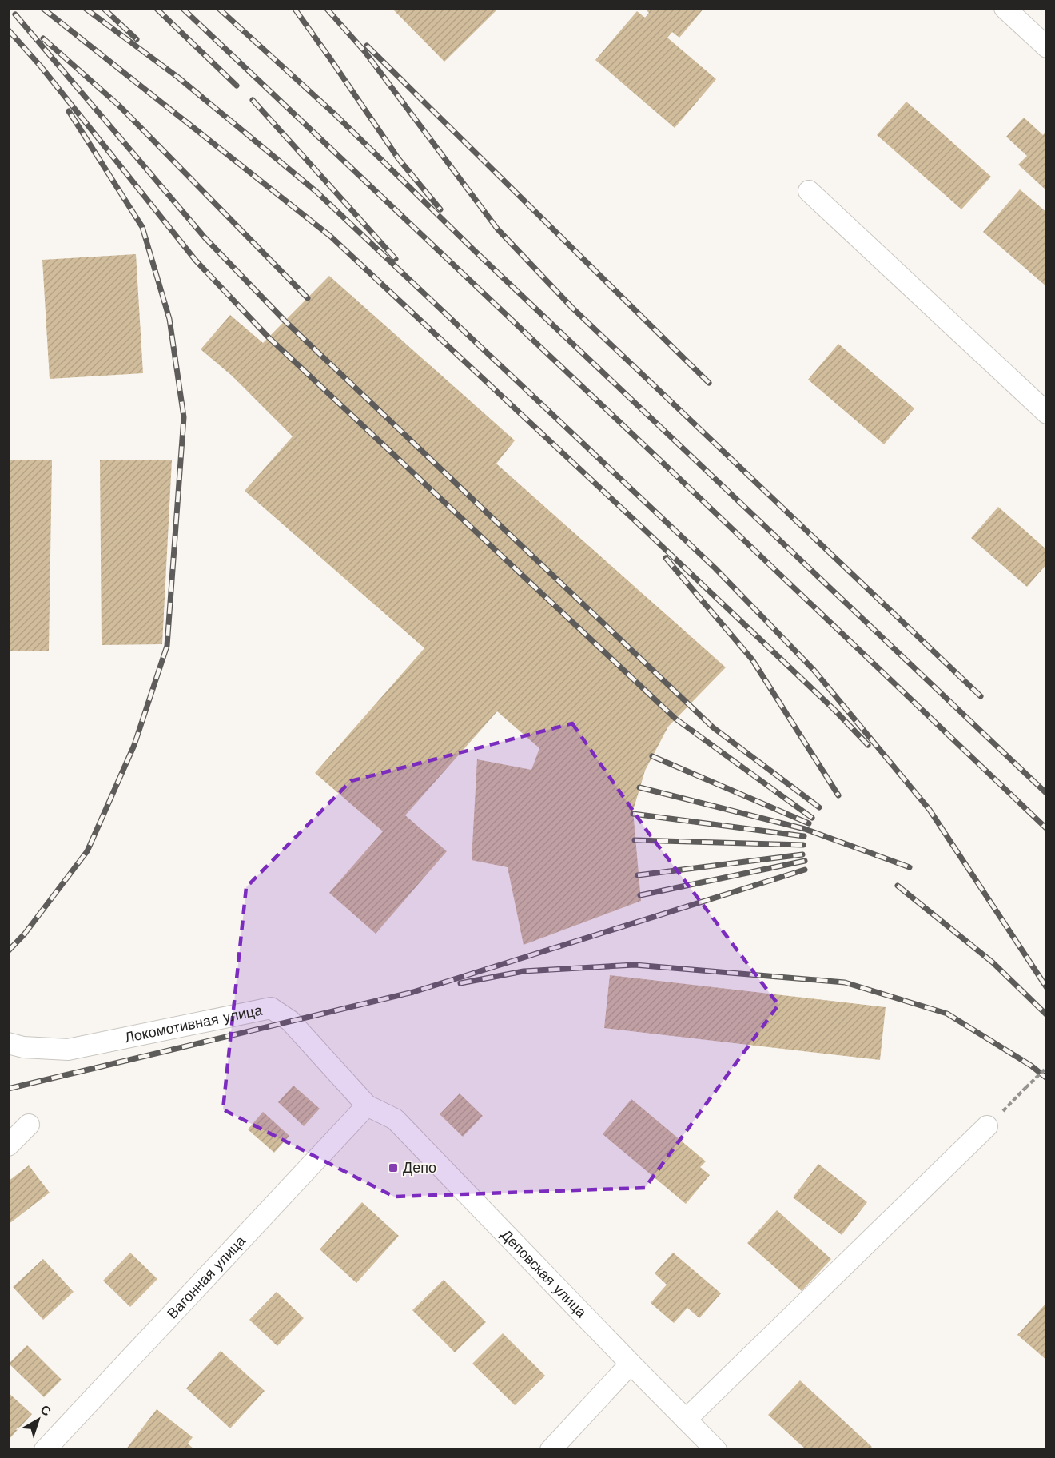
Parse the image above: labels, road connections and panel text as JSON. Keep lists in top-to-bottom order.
{
  "streets": {
    "street": ["Локомотивная улица", "Деповская улица", "Вагонная улица"]
  },
  "crossings": [
    ["Локомотивная улица", "Деповская улица"],
    ["Локомотивная улица", "Вагонная улица"],
    ["Деповская улица", "Вагонная улица"]
  ],
  "places": {
    "transit": ["Депо"]
  },
  "north": "top right"
}
